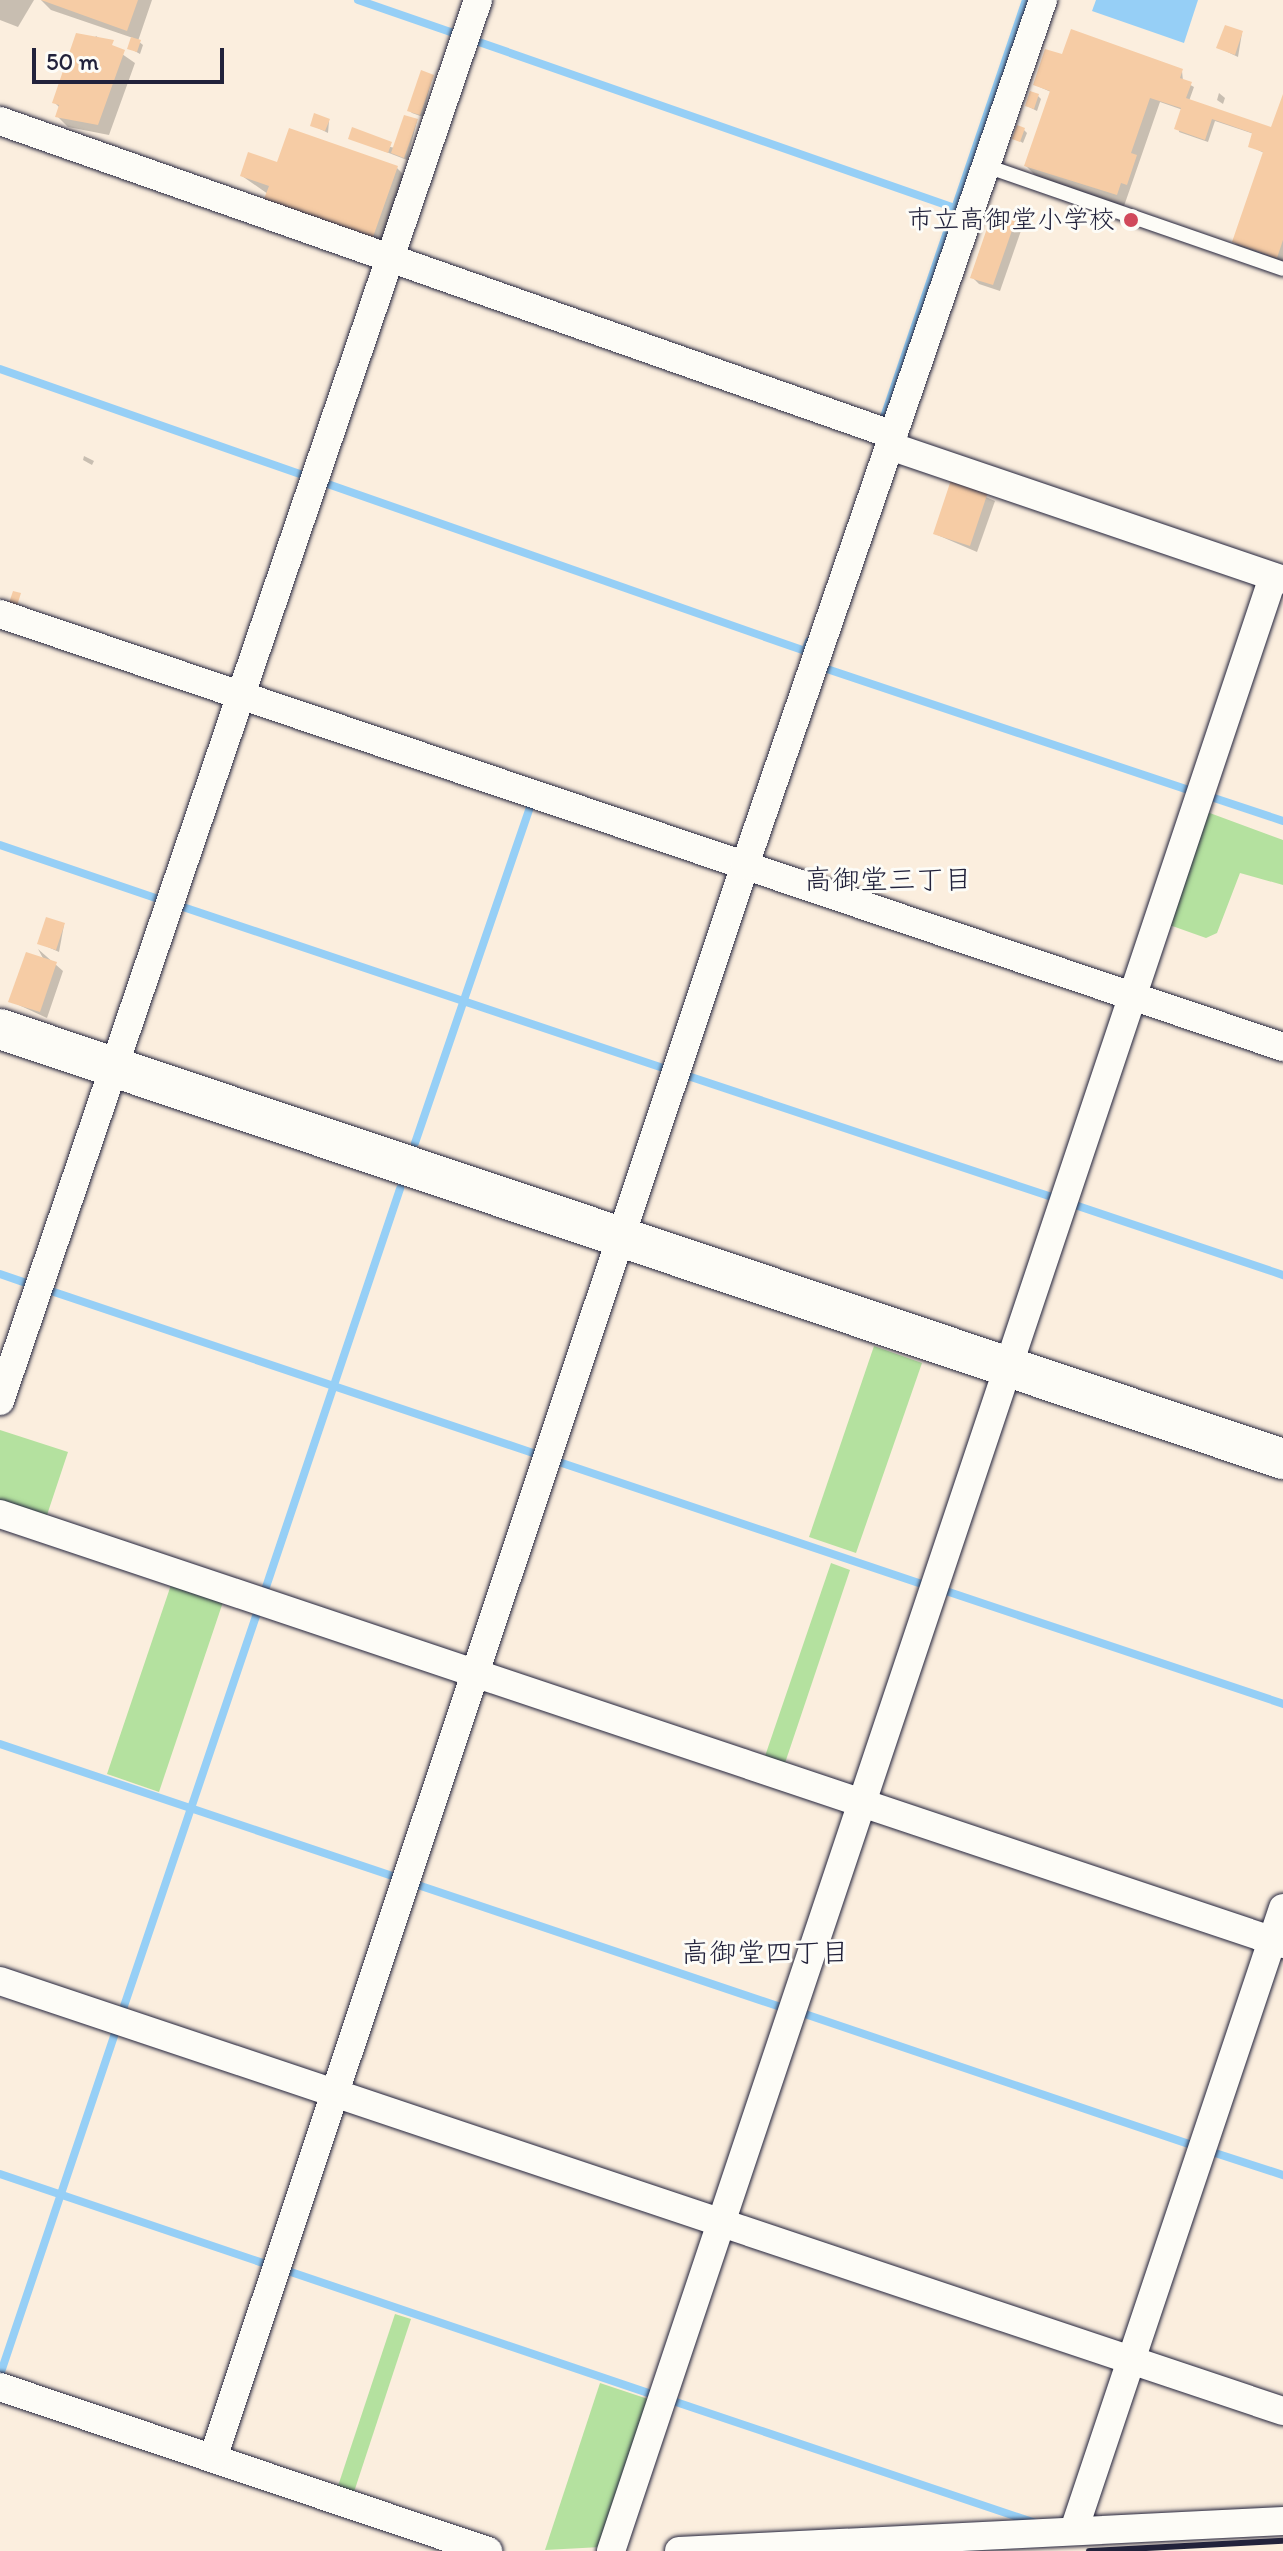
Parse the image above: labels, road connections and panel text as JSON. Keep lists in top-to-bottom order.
{
  "districts": ["高御堂三丁目", "高御堂四丁目"],
  "places": ["市立高御堂小学校"],
  "scale_bar": "50 m"
}
